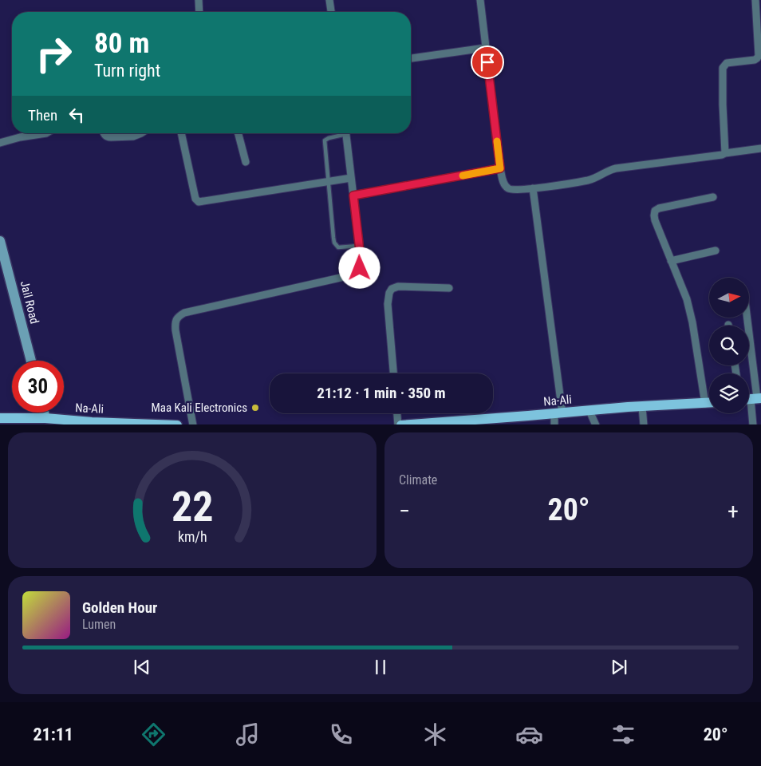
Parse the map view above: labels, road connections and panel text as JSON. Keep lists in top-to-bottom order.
{
  "streets": {
    "main road": ["Jail Road", "Na-Ali"]
  },
  "places": ["Maa Kali Electronics"],
  "north": "right",
  "page": {
    "turn": ["80 m", "Turn right"],
    "then": "Then",
    "limit": "30",
    "trip": "21:12 · 1 min · 350 m",
    "tile": "Climate",
    "heat": ["−", "20°", "+"],
    "song": ["Golden Hour", "Lumen"],
    "tabs": ["21:11", "20°"],
    "gauge": ["22", "km/h"]
  }
}
